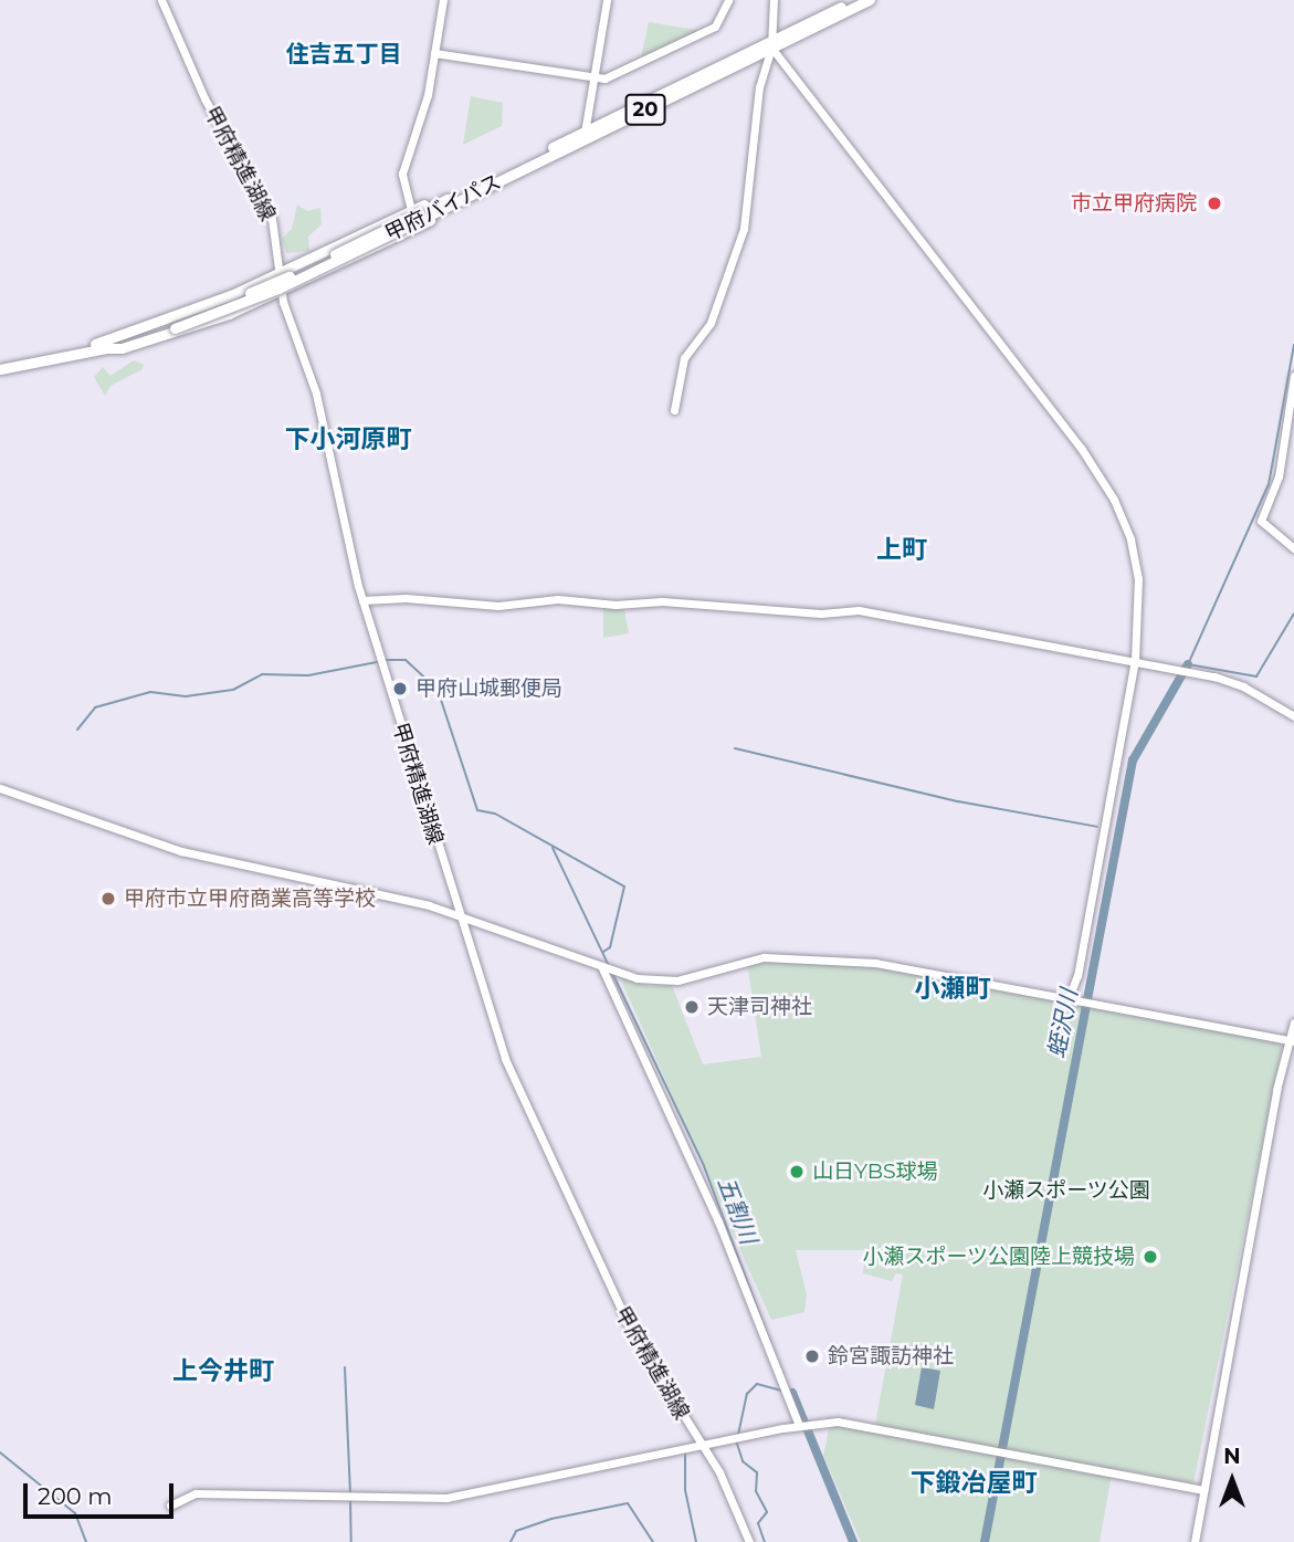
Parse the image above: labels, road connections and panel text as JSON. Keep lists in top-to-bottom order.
{
  "streets": {
    "highway": ["20", "甲府バイパス"],
    "street": ["甲府精進湖線"]
  },
  "districts": [
    "住吉五丁目",
    "下小河原町",
    "上町",
    "小瀬町",
    "上今井町",
    "下鍛冶屋町"
  ],
  "water": ["蛭沢川", "五割川"],
  "parks": ["小瀬スポーツ公園"],
  "places": [
    "市立甲府病院",
    "甲府山城郵便局",
    "甲府市立甲府商業高等学校",
    "天津司神社",
    "山日YBS球場",
    "小瀬スポーツ公園陸上競技場",
    "鈴宮諏訪神社"
  ],
  "scale_bar": "200 m",
  "north": "top"
}
